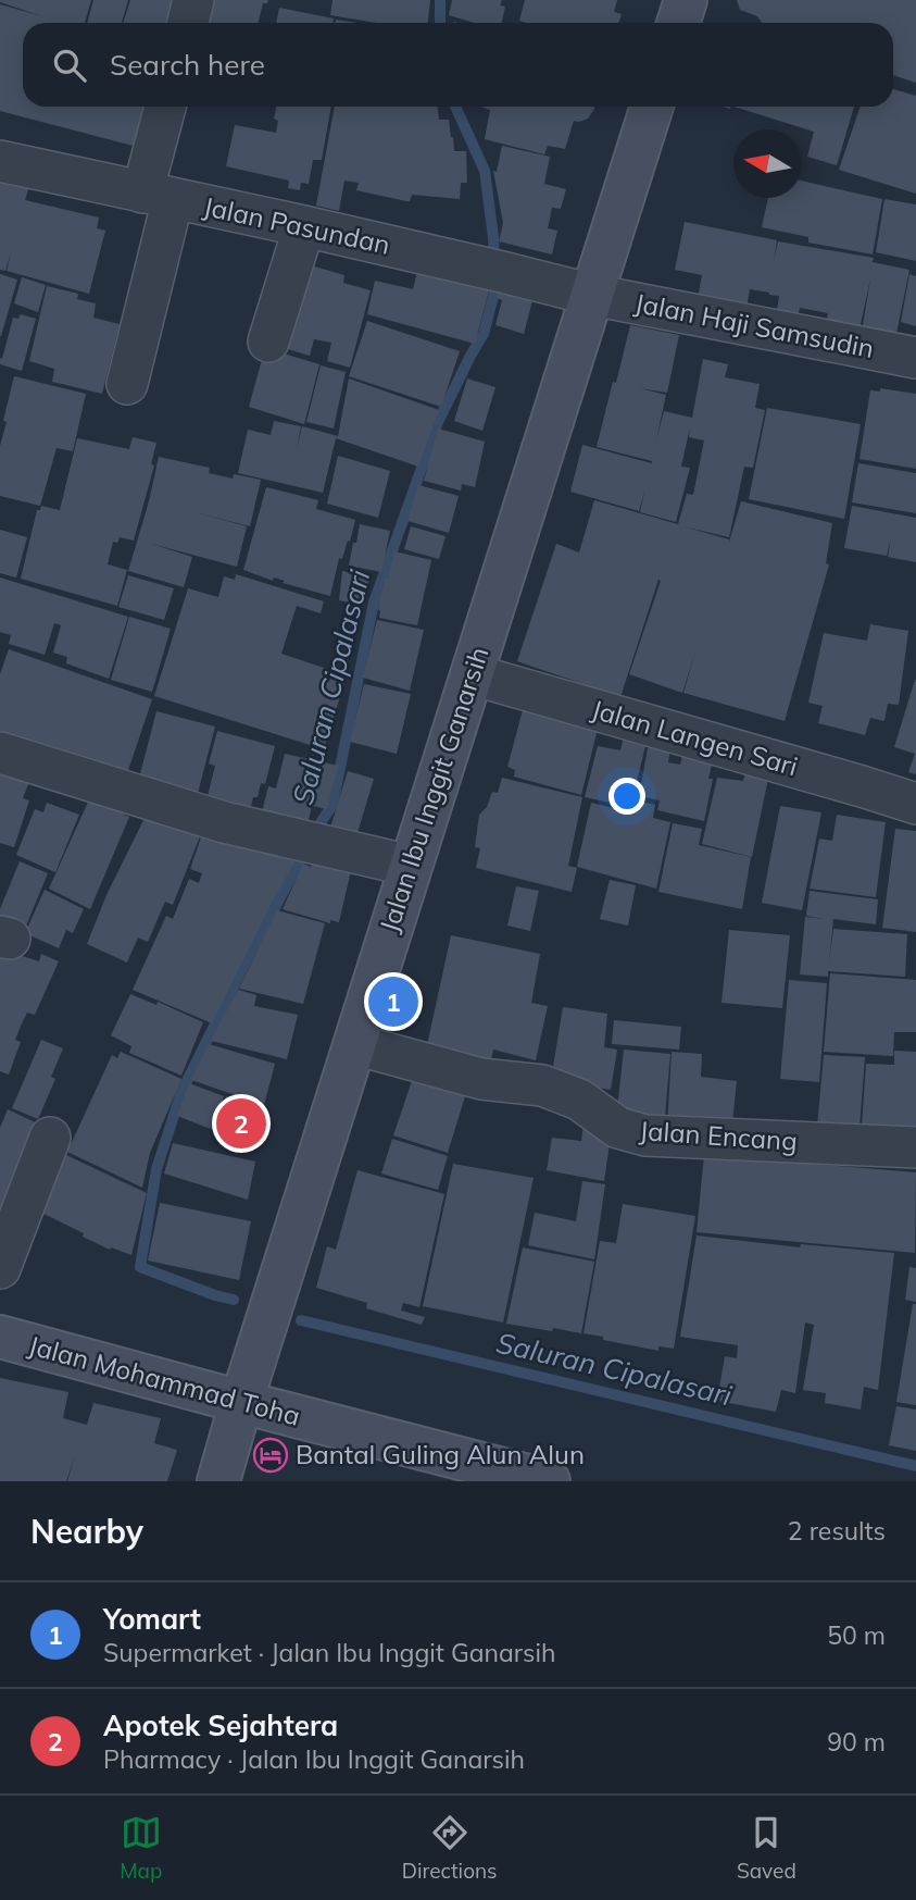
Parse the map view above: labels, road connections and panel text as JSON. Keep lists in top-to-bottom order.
{
  "streets": {
    "main road": ["Jalan Ibu Inggit Ganarsih", "Jalan Mohammad Toha"],
    "street": [
      "Jalan Pasundan",
      "Jalan Haji Samsudin",
      "Jalan Langen Sari",
      "Jalan Encang"
    ]
  },
  "crossings": [
    ["Jalan Pasundan", "Jalan Haji Samsudin"],
    ["Jalan Pasundan", "Jalan Ibu Inggit Ganarsih"],
    ["Jalan Haji Samsudin", "Jalan Ibu Inggit Ganarsih"],
    ["Jalan Langen Sari", "Jalan Ibu Inggit Ganarsih"],
    ["Jalan Ibu Inggit Ganarsih", "Jalan Encang"],
    ["Jalan Ibu Inggit Ganarsih", "Jalan Mohammad Toha"]
  ],
  "water": ["Saluran Cipalasari"],
  "places": {
    "hotel": ["Bantal Guling Alun Alun"]
  },
  "north": "left",
  "page": {
    "search": "Search here",
    "pins": ["1", "2"],
    "heading": ["Nearby", "2 results"],
    "list": [
      {
        "mark": "1",
        "name": "Yomart",
        "note": "Supermarket · Jalan Ibu Inggit Ganarsih",
        "value": "50 m"
      },
      {
        "mark": "2",
        "name": "Apotek Sejahtera",
        "note": "Pharmacy · Jalan Ibu Inggit Ganarsih",
        "value": "90 m"
      }
    ],
    "nav": ["Map", "Directions", "Saved"]
  }
}
